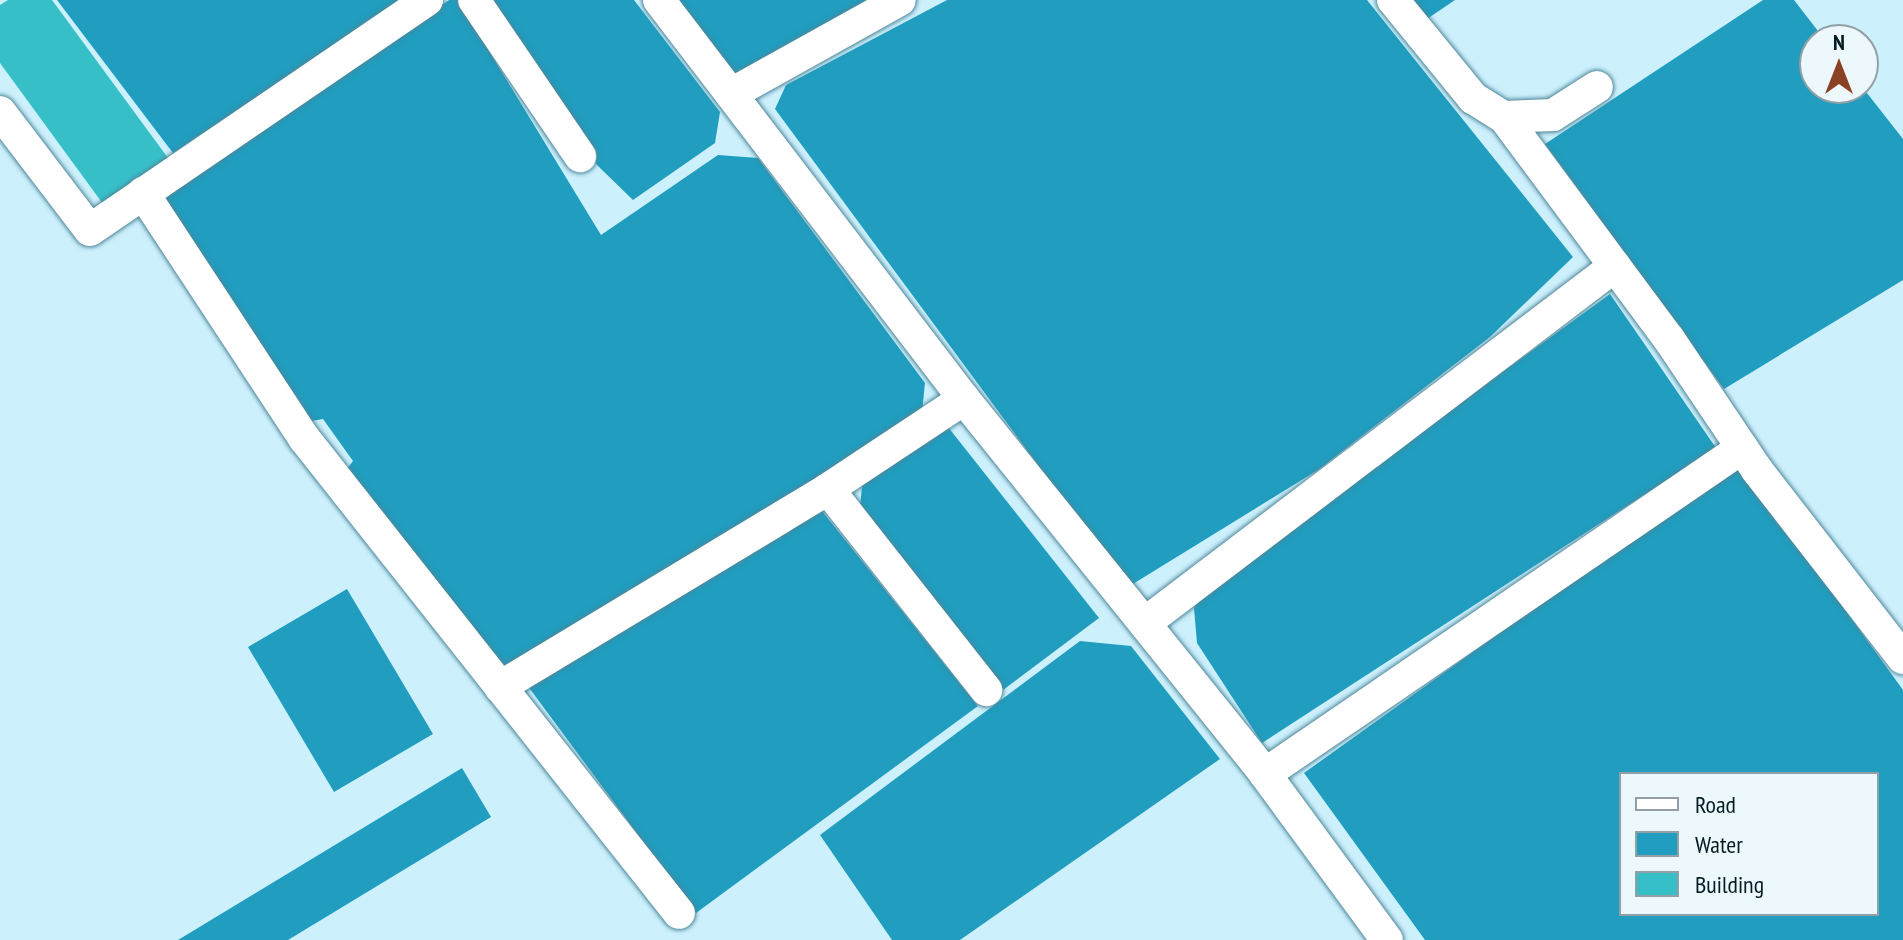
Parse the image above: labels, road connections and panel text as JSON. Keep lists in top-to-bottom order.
{
  "legend": ["Road", "Water", "Building"],
  "north": "top"
}
